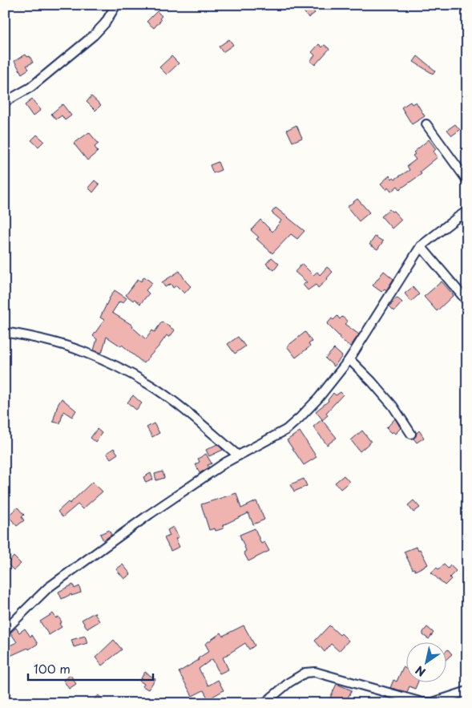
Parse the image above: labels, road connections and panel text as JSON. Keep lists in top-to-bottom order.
{
  "scale_bar": "100 m",
  "north": "bottom left"
}
